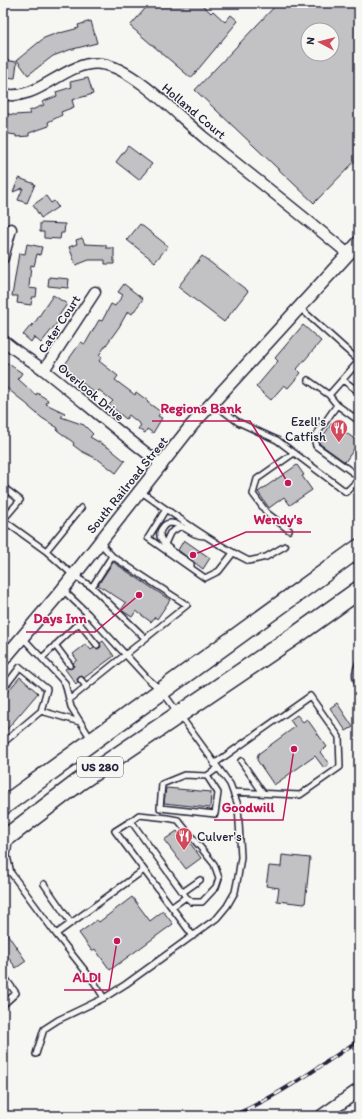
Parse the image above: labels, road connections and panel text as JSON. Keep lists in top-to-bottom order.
{
  "streets": {
    "highway": ["US 280"],
    "street": [
      "Holland Court",
      "Cater Court",
      "Overlook Drive",
      "South Railroad Street"
    ]
  },
  "crossings": [
    ["Holland Court", "South Railroad Street"],
    ["Cater Court", "Overlook Drive"],
    ["Overlook Drive", "South Railroad Street"]
  ],
  "places": {
    "restaurant": ["Ezell's Catfish", "Culver's"],
    "other": [
      "Regions Bank",
      "Wendy's",
      "Days Inn",
      "Goodwill",
      "ALDI"
    ]
  },
  "north": "left"
}
